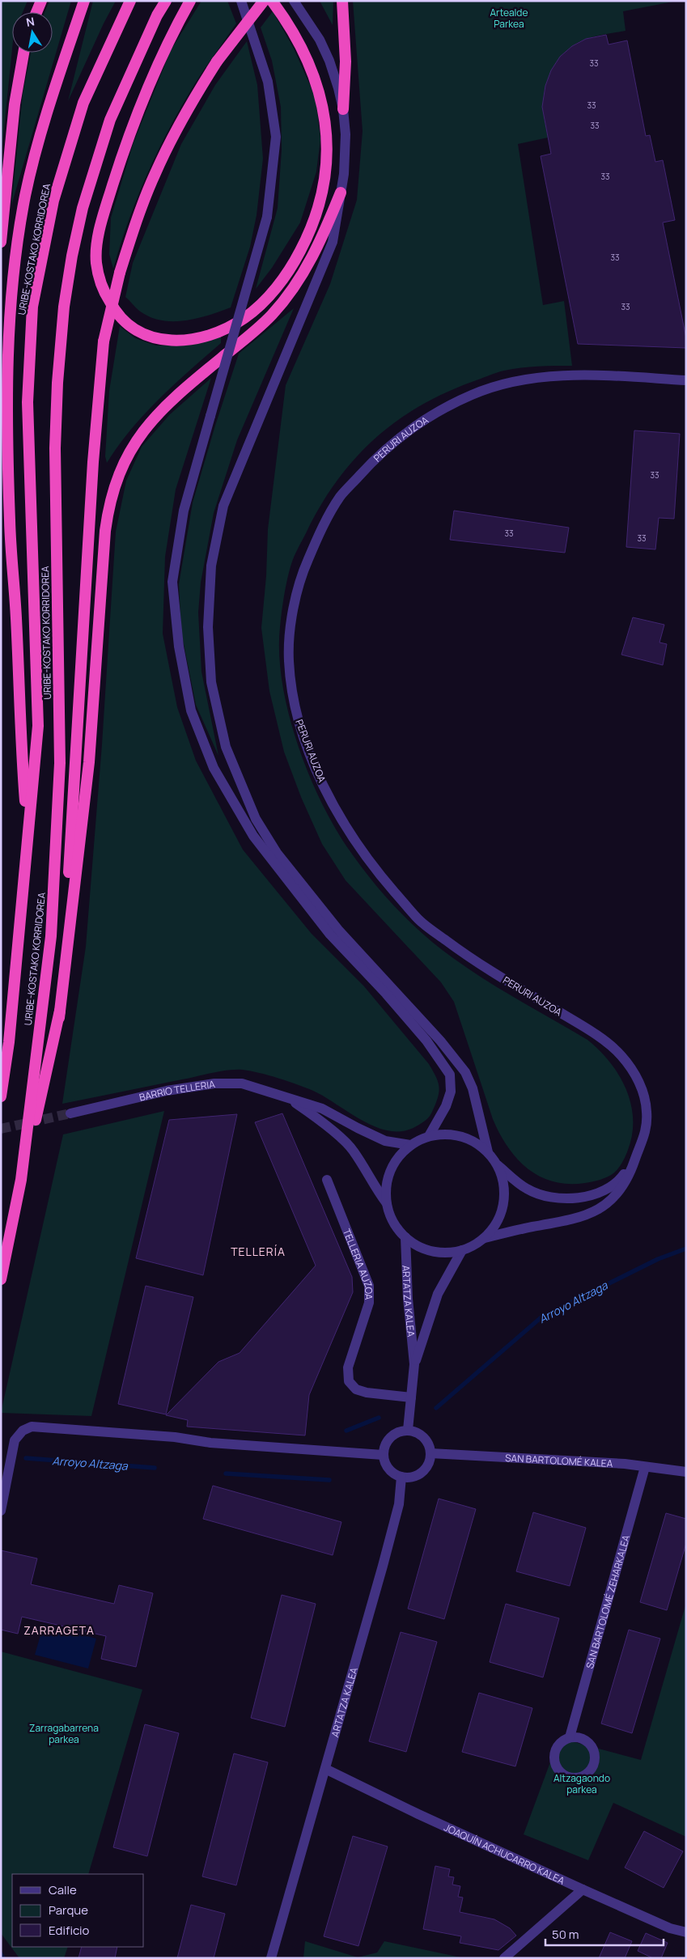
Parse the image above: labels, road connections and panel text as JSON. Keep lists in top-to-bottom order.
{
  "streets": {
    "highway": ["URIBE-KOSTAKO KORRIDOREA"],
    "street": [
      "PERURI AUZOA",
      "BARRIO TELLERIA",
      "TELLERIA AUZOA",
      "ARTATZA KALEA",
      "SAN BARTOLOMÉ KALEA",
      "SAN BARTOLOMÉ ZEHARKALEA",
      "JOAQUÍN ACHUCARRO KALEA"
    ]
  },
  "crossings": [
    ["TELLERIA AUZOA", "ARTATZA KALEA"],
    ["ARTATZA KALEA", "SAN BARTOLOMÉ KALEA"],
    ["ARTATZA KALEA", "JOAQUÍN ACHUCARRO KALEA"],
    ["SAN BARTOLOMÉ KALEA", "SAN BARTOLOMÉ ZEHARKALEA"]
  ],
  "districts": ["TELLERÍA", "ZARRAGETA"],
  "water": ["Arroyo Altzaga"],
  "parks": ["Artealde Parkea", "Zarragabarrena parkea", "Altzagaondo parkea"],
  "house_numbers": [
    "33",
    "33",
    "33",
    "33",
    "33",
    "33",
    "33",
    "33",
    "33"
  ],
  "legend": ["Calle", "Parque", "Edificio"],
  "scale_bar": "50 m",
  "north": "top"
}
